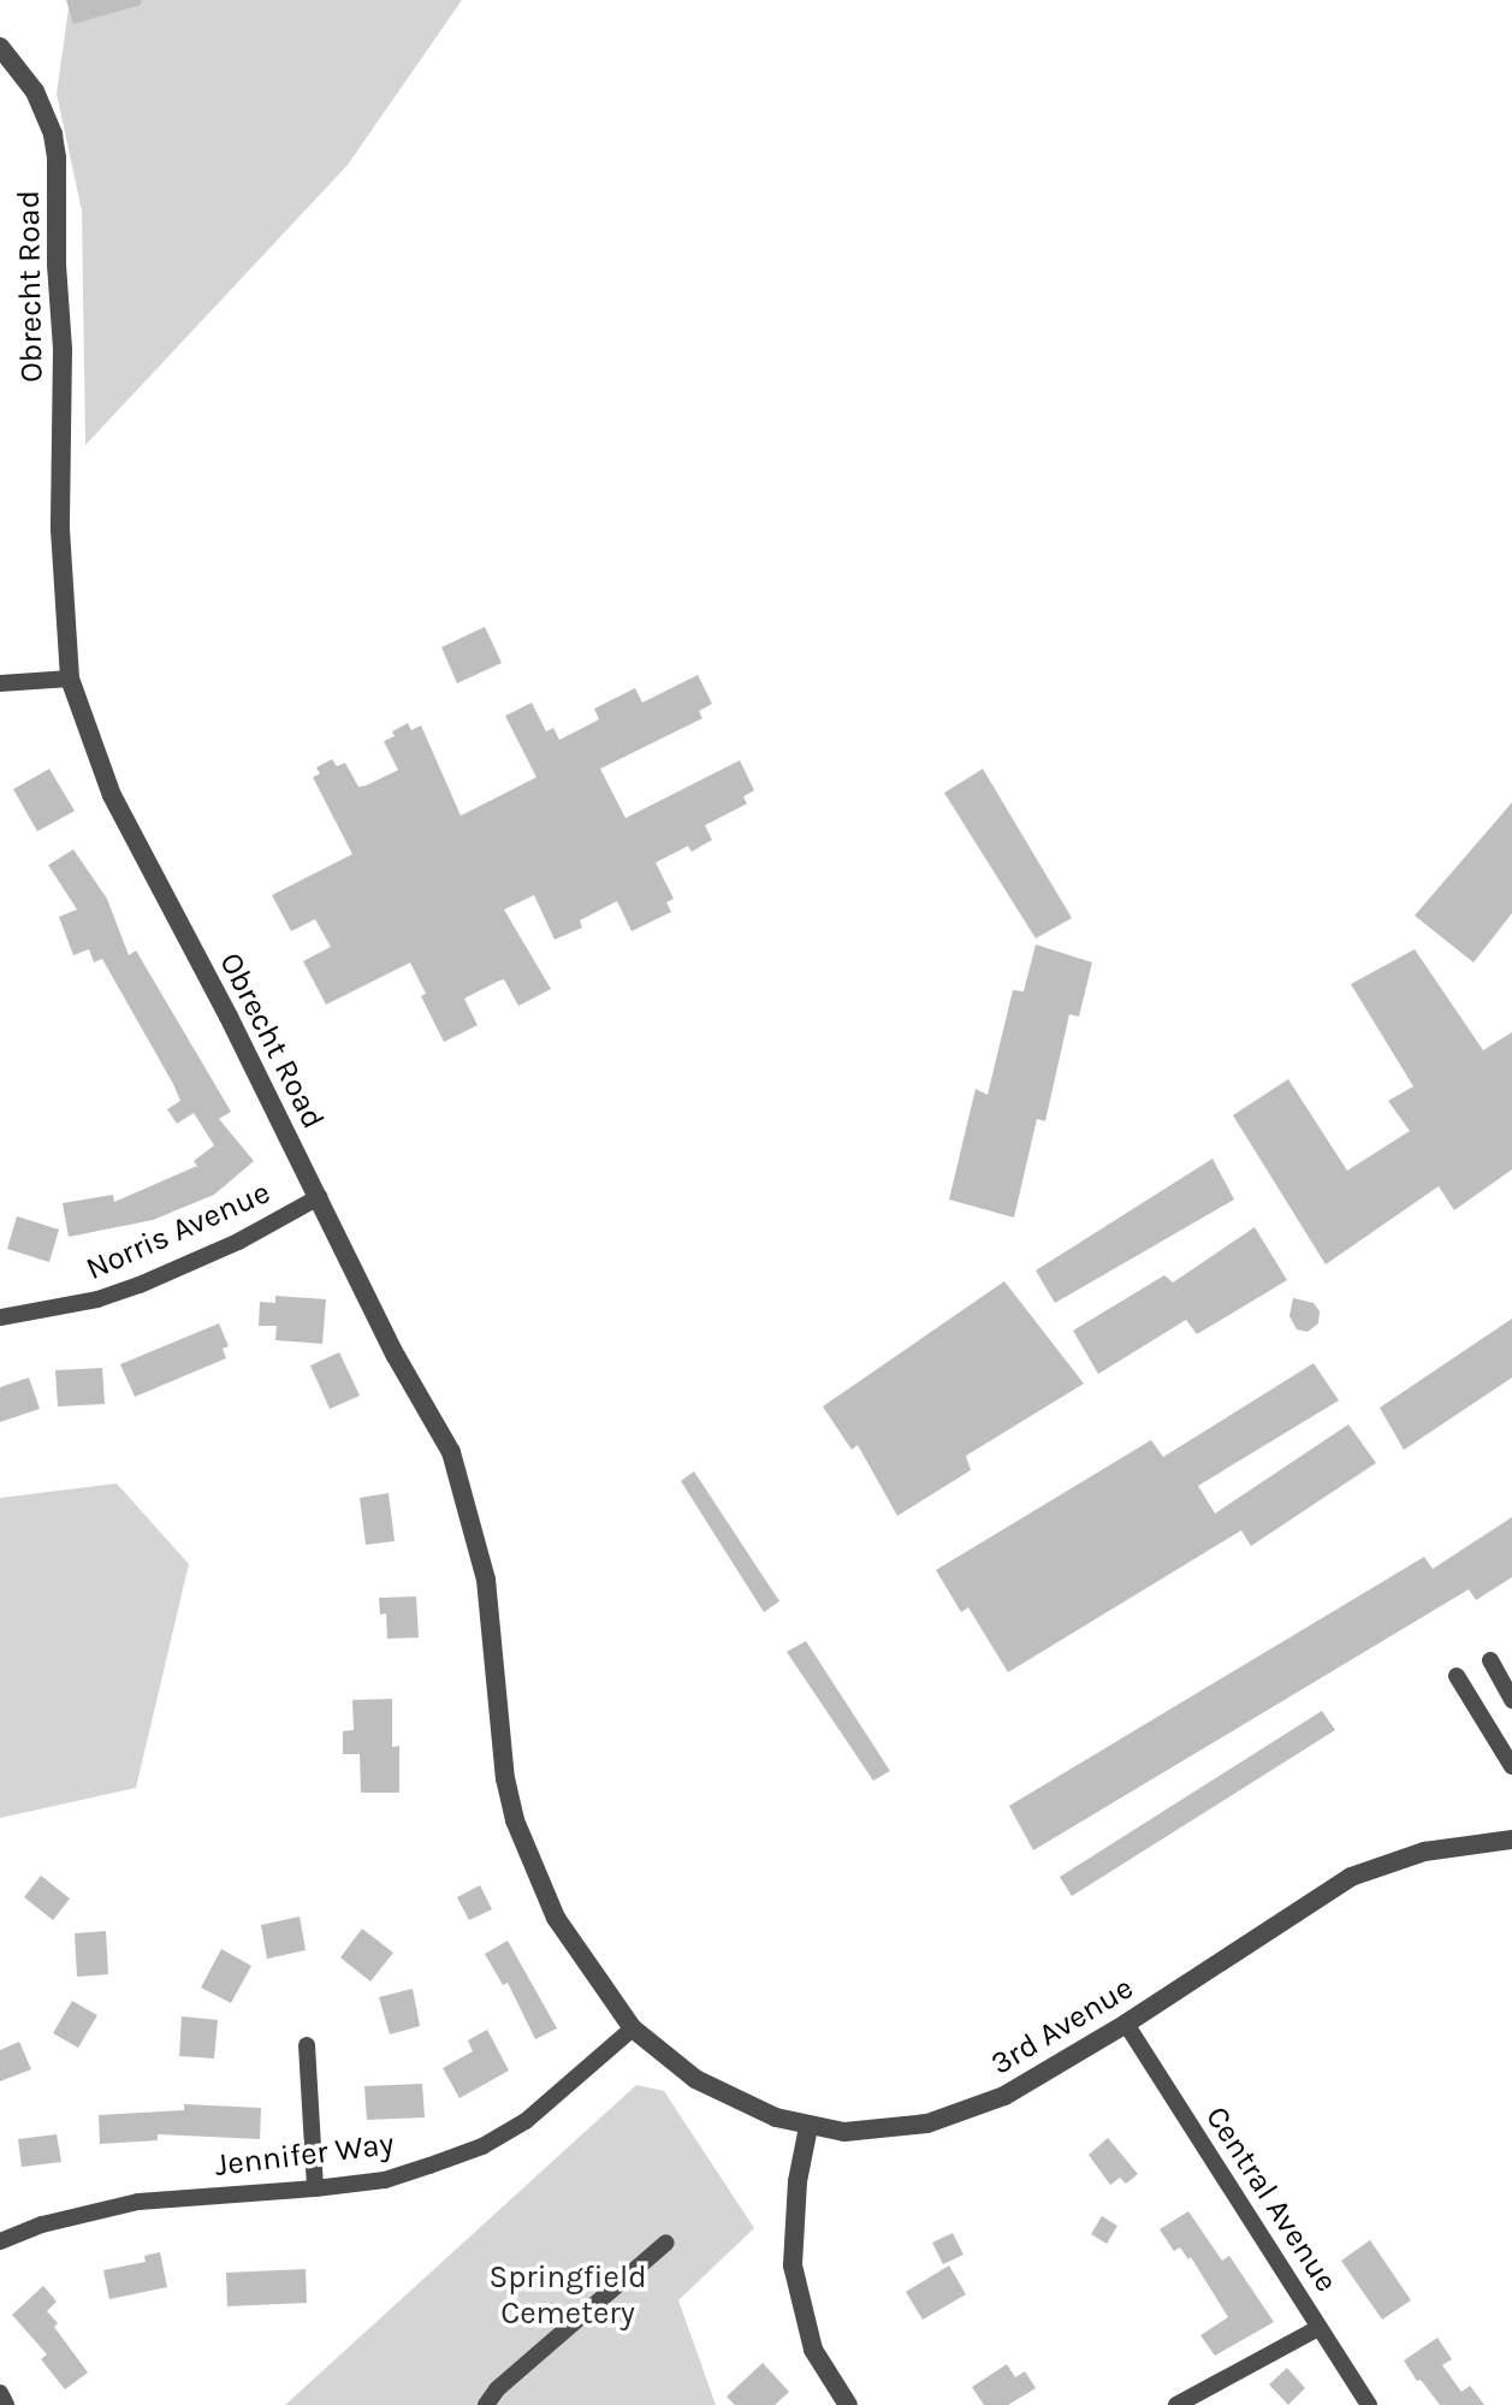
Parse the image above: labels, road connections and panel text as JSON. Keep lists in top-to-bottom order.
{
  "streets": {
    "street": [
      "Obrecht Road",
      "Norris Avenue",
      "3rd Avenue",
      "Jennifer Way",
      "Central Avenue"
    ]
  },
  "crossings": [
    ["Obrecht Road", "Norris Avenue"],
    ["Obrecht Road", "3rd Avenue"],
    ["Obrecht Road", "Jennifer Way"],
    ["3rd Avenue", "Jennifer Way"],
    ["3rd Avenue", "Central Avenue"]
  ],
  "parks": ["Springfield Cemetery"]
}
